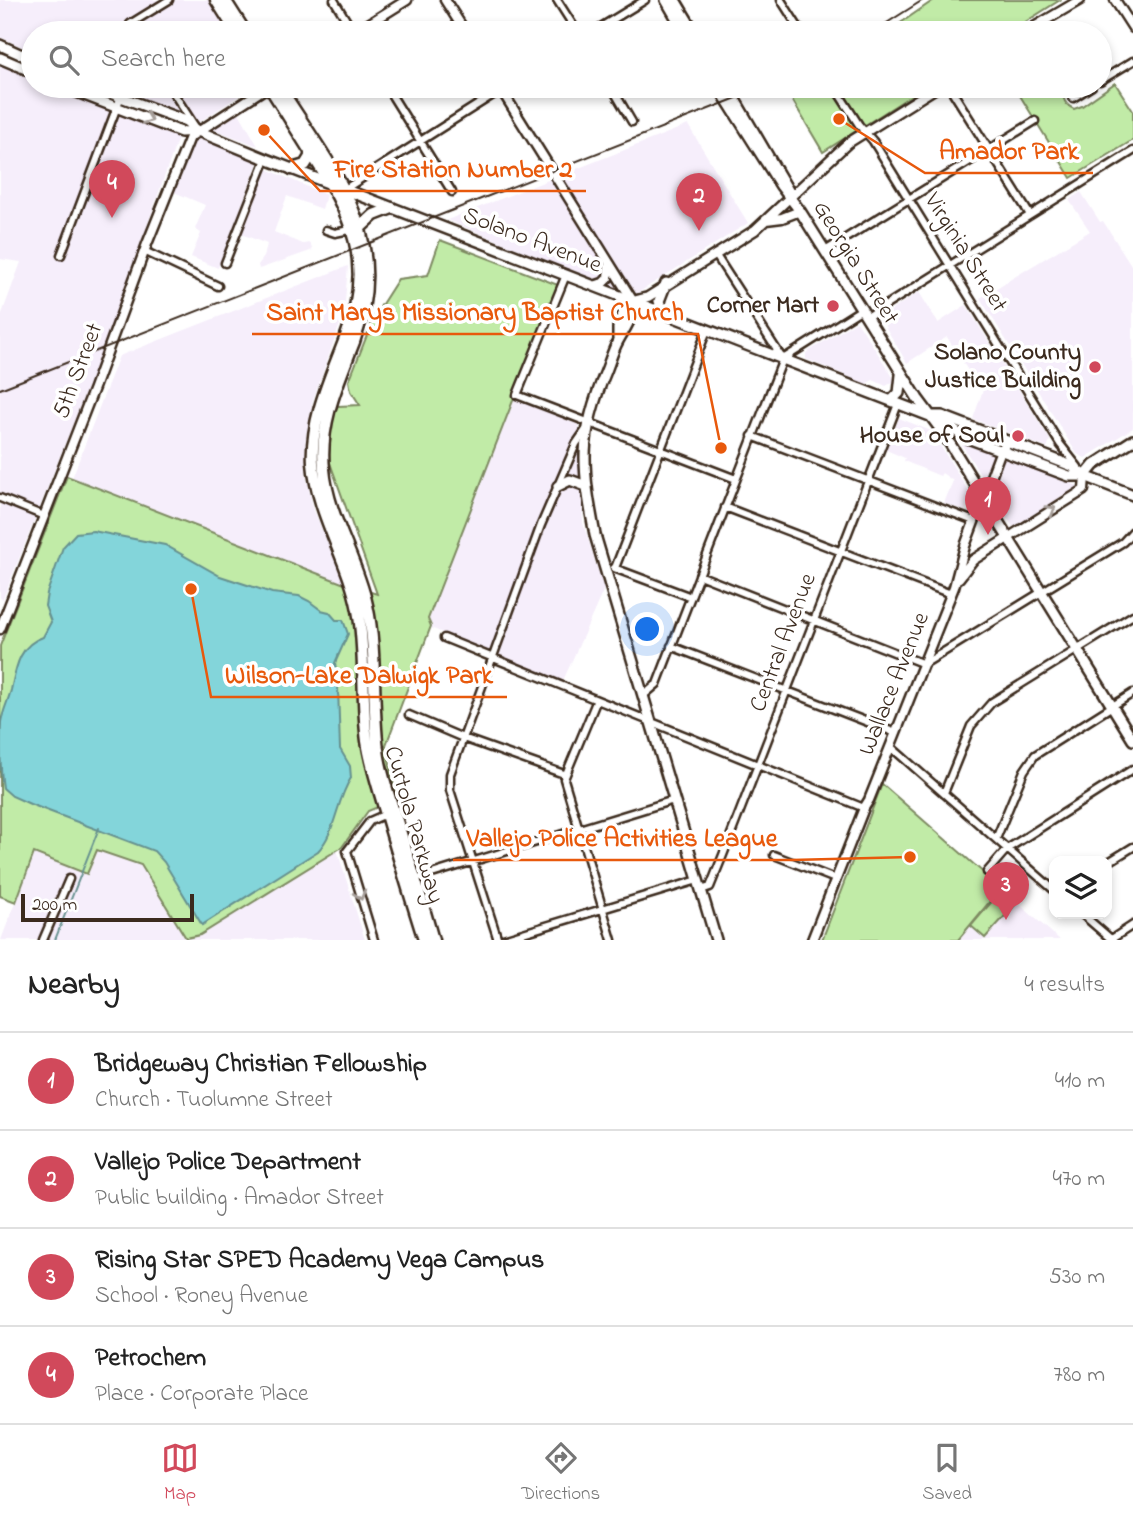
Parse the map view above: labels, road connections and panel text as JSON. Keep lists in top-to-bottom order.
{
  "streets": {
    "main road": ["Solano Avenue", "Georgia Street", "Curtola Parkway"],
    "street": [
      "Virginia Street",
      "5th Street",
      "Central Avenue",
      "Wallace Avenue"
    ]
  },
  "crossings": [
    ["Solano Avenue", "Virginia Street"],
    ["Solano Avenue", "Georgia Street"],
    ["Solano Avenue", "5th Street"],
    ["Solano Avenue", "Central Avenue"],
    ["Solano Avenue", "Wallace Avenue"],
    ["Solano Avenue", "Curtola Parkway"],
    ["Georgia Street", "Wallace Avenue"]
  ],
  "places": [
    "Amador Park",
    "Fire Station Number 2",
    "Corner Mart",
    "Solano County Justice Building",
    "House of Soul",
    "Saint Marys Missionary Baptist Church",
    "Wilson-Lake Dalwigk Park",
    "Vallejo Police Activities League"
  ],
  "scale_bar": "200 m",
  "page": {
    "search": "Search here",
    "pins": [
      "4",
      "2",
      "1",
      "3"
    ],
    "scale": "200 m",
    "heading": ["Nearby", "4 results"],
    "list": [
      {
        "mark": "1",
        "name": "Bridgeway Christian Fellowship",
        "note": "Church · Tuolumne Street",
        "value": "410 m"
      },
      {
        "mark": "2",
        "name": "Vallejo Police Department",
        "note": "Public building · Amador Street",
        "value": "470 m"
      },
      {
        "mark": "3",
        "name": "Rising Star SPED Academy Vega Campus",
        "note": "School · Roney Avenue",
        "value": "530 m"
      },
      {
        "mark": "4",
        "name": "Petrochem",
        "note": "Place · Corporate Place",
        "value": "780 m"
      }
    ],
    "nav": ["Map", "Directions", "Saved"]
  }
}
